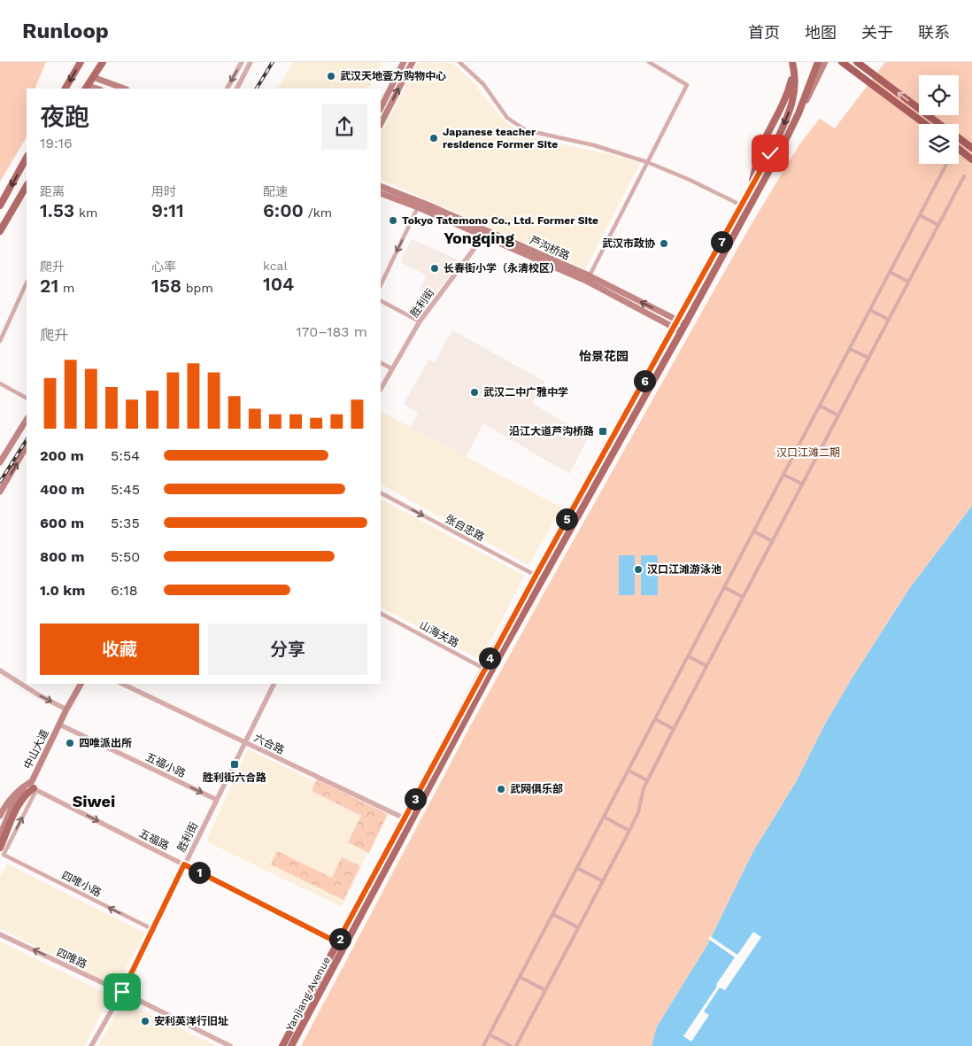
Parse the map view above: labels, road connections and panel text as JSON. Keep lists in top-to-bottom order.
{
  "streets": {
    "main road": ["芦沟桥路", "中山大道", "Yanjiang Avenue"],
    "street": [
      "胜利街",
      "张自忠路",
      "山海关路",
      "六合路",
      "五福小路",
      "五福路",
      "四唯小路",
      "四唯路"
    ]
  },
  "crossings": [
    ["芦沟桥路", "胜利街"],
    ["胜利街", "六合路"],
    ["胜利街", "五福小路"],
    ["胜利街", "五福路"],
    ["胜利街", "四唯小路"],
    ["胜利街", "四唯路"],
    ["六合路", "Yanjiang Avenue"],
    ["中山大道", "五福小路"],
    ["中山大道", "五福路"],
    ["中山大道", "四唯小路"],
    ["五福路", "Yanjiang Avenue"]
  ],
  "one_way": [
    "张自忠路",
    "五福小路",
    "五福路",
    "四唯小路",
    "四唯路"
  ],
  "districts": ["Yongqing", "怡景花园", "Siwei"],
  "parks": ["汉口江滩二期"],
  "places": {
    "other": [
      "武汉天地壹方购物中心",
      "Japanese teacher residence Former Site",
      "Tokyo Tatemono Co., Ltd. Former Site",
      "武汉市政协",
      "长春街小学（永清校区）",
      "武汉二中广雅中学",
      "汉口江滩游泳池",
      "四唯派出所",
      "武网俱乐部",
      "安利英洋行旧址"
    ],
    "transit": ["沿江大道芦沟桥路", "胜利街六合路"]
  },
  "page": {
    "header": "Runloop",
    "nav": [
      "首页",
      "地图",
      "关于",
      "联系"
    ],
    "heading": ["夜跑", "19:16"],
    "stats": [
      ["距离", "1.53 km"],
      ["用时", "9:11"],
      ["配速", "6:00 /km"],
      ["爬升", "21 m"],
      ["心率", "158 bpm"],
      ["kcal", "104"]
    ],
    "pins": [
      "7",
      "6",
      "5",
      "4",
      "3",
      "1",
      "2"
    ],
    "chart": ["爬升", "170–183 m"],
    "list": [
      {
        "name": "200 m",
        "note": "5:54"
      },
      {
        "name": "400 m",
        "note": "5:45"
      },
      {
        "name": "600 m",
        "note": "5:35"
      },
      {
        "name": "800 m",
        "note": "5:50"
      },
      {
        "name": "1.0 km",
        "note": "6:18"
      }
    ],
    "buttons": ["收藏", "分享"]
  }
}
